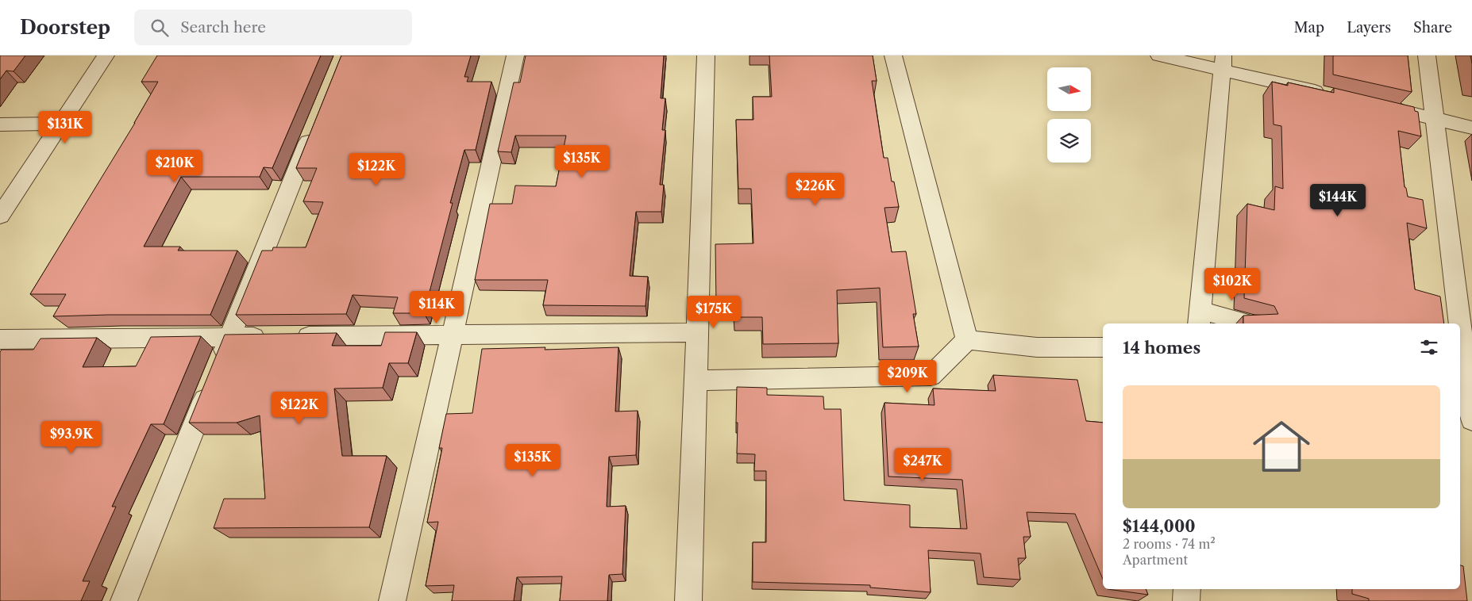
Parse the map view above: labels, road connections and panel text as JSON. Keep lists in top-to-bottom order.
{
  "north": "right",
  "page": {
    "header": "Doorstep",
    "search": "Search here",
    "nav": ["Map", "Layers", "Share"],
    "price": [
      "$131K",
      "$135K",
      "$210K",
      "$122K",
      "$226K",
      "$144K",
      "$102K",
      "$114K",
      "$175K",
      "$209K",
      "$122K",
      "$93.9K",
      "$135K",
      "$247K"
    ],
    "heading": "14 homes",
    "list": [
      {
        "name": "$144,000",
        "note": "2 rooms · 74 m² · Apartment"
      }
    ]
  }
}
